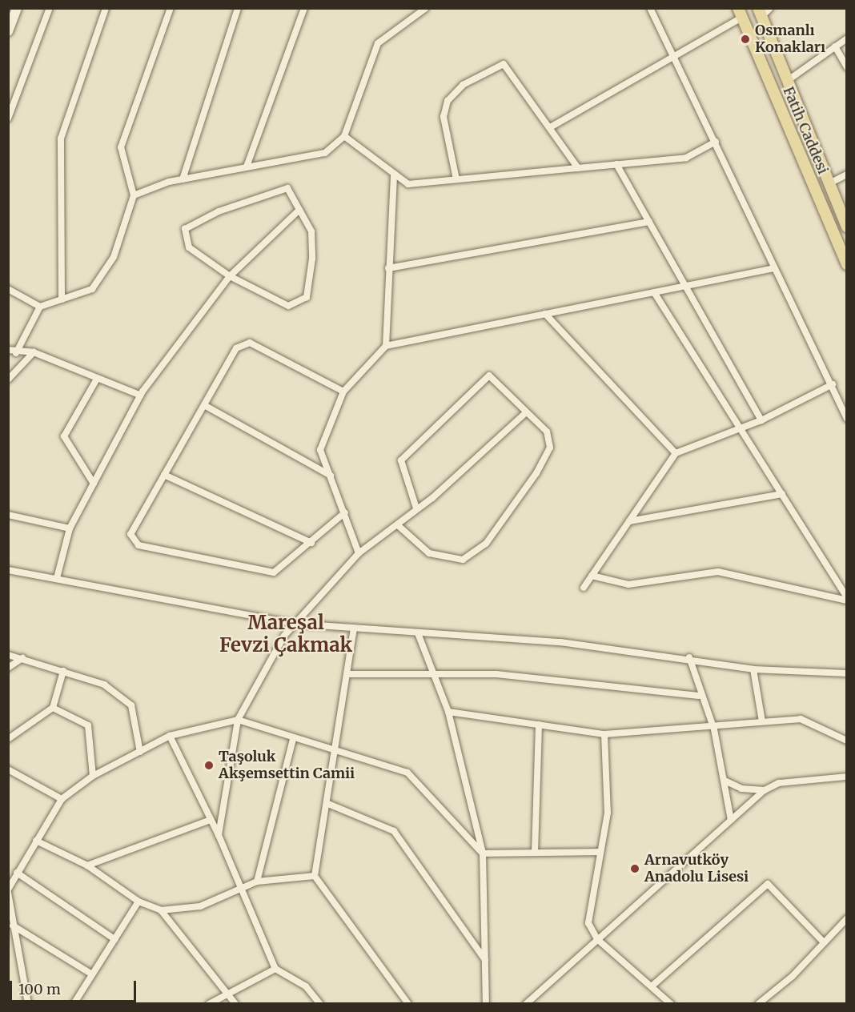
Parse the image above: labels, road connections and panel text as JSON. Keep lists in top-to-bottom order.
{
  "streets": {
    "main road": ["Fatih Caddesi"]
  },
  "districts": ["Mareşal Fevzi Çakmak"],
  "places": ["Osmanlı Konakları", "Taşoluk Akşemsettin Camii", "Arnavutköy Anadolu Lisesi"],
  "scale_bar": "100 m"
}
